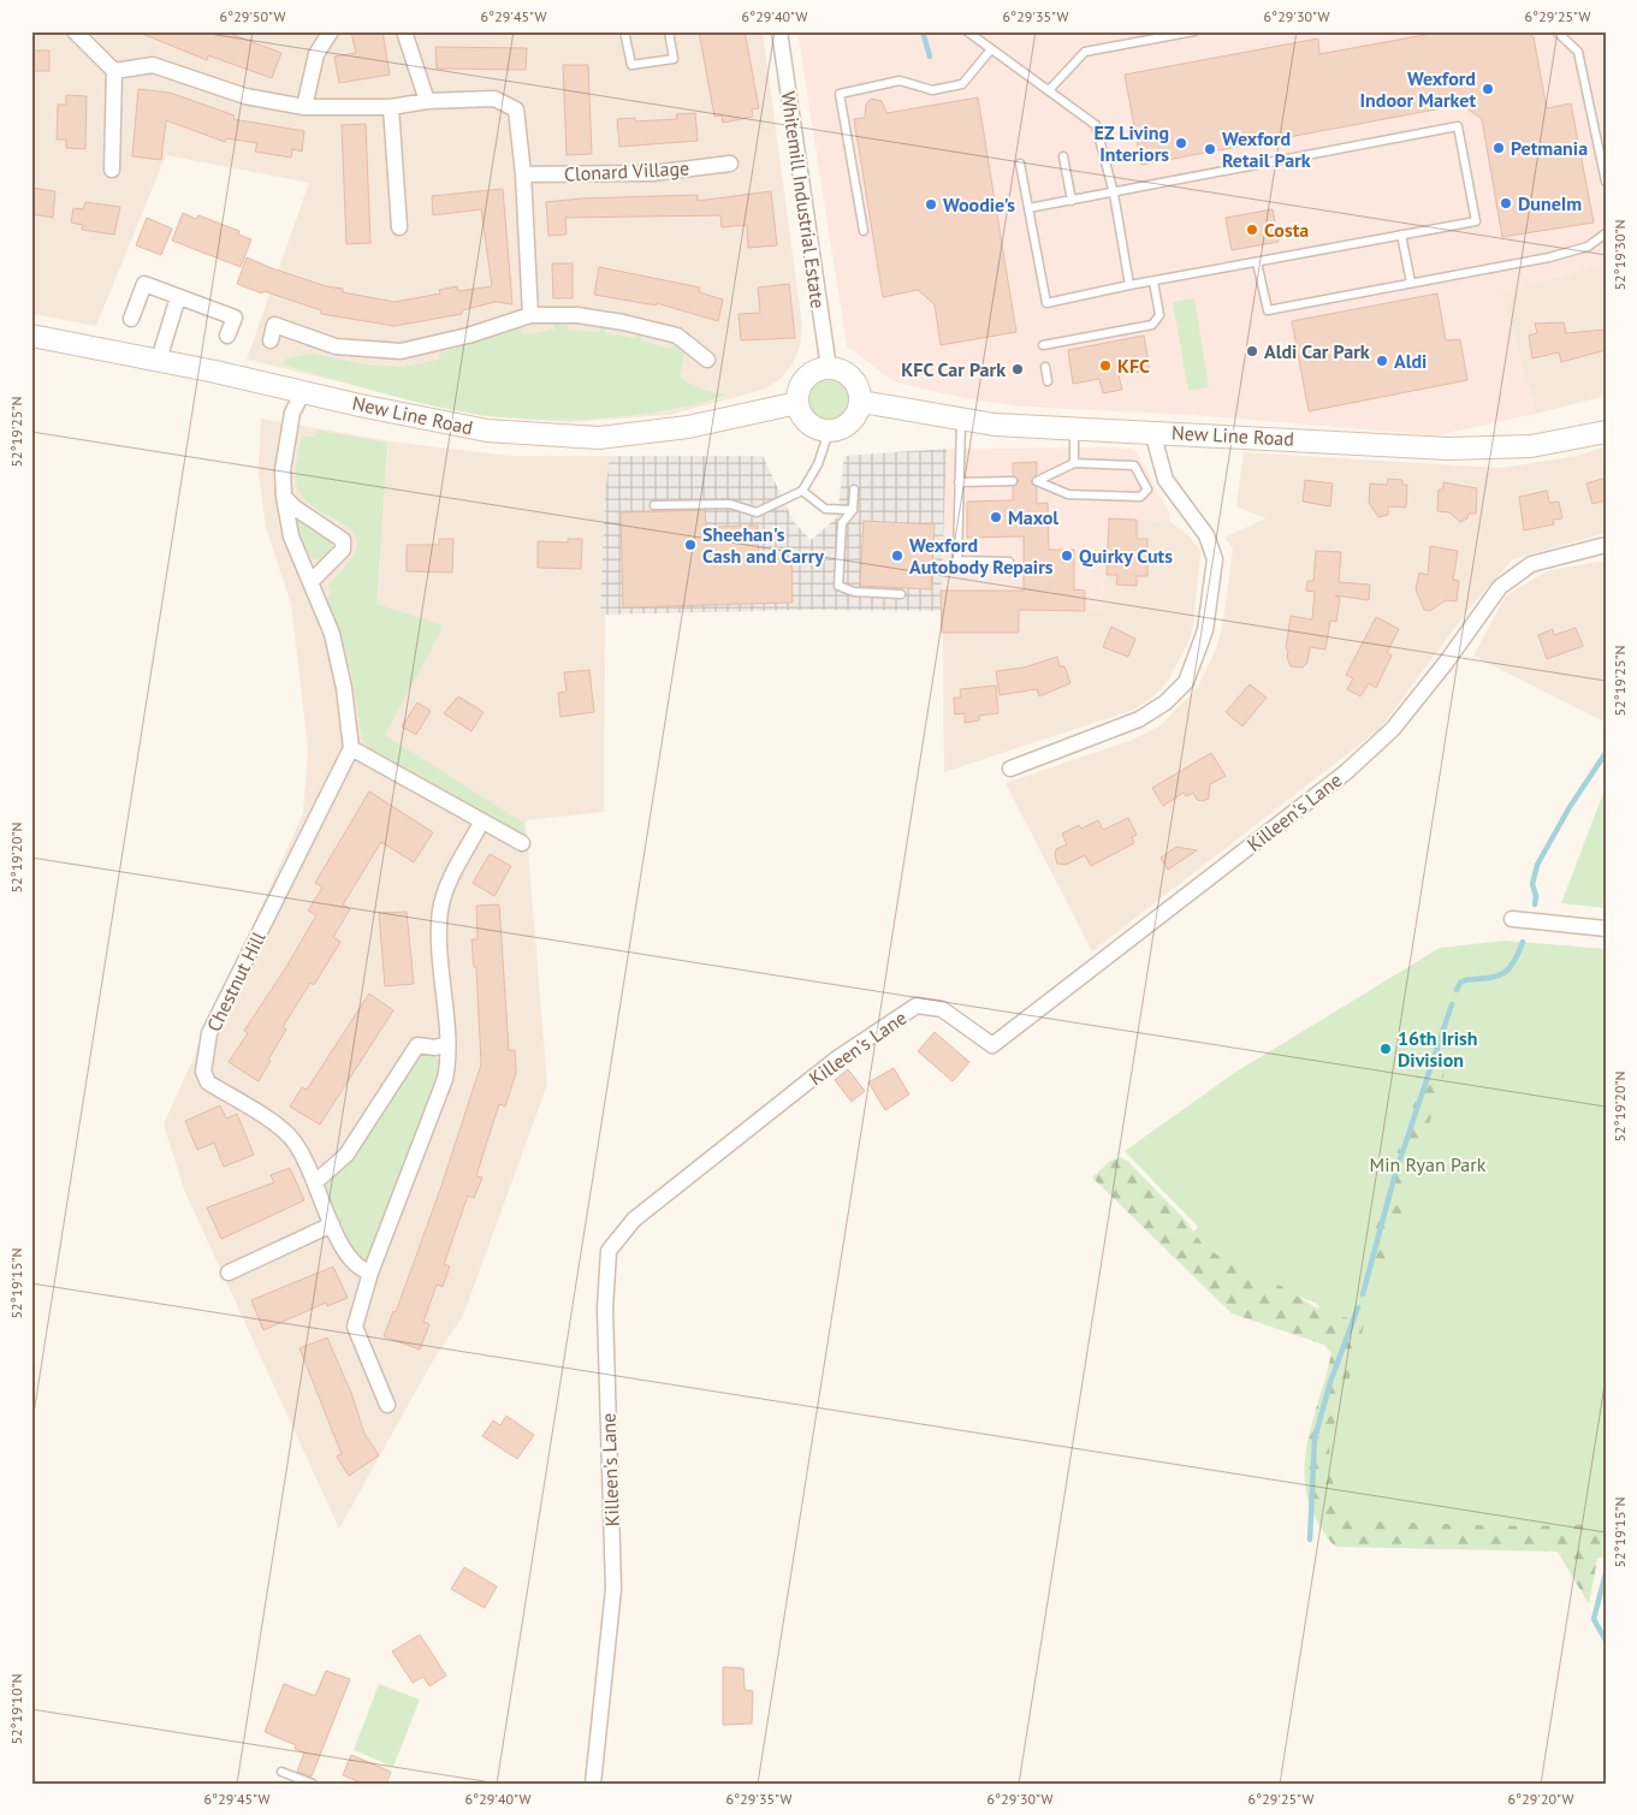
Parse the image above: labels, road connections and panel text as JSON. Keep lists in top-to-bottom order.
{
  "streets": {
    "main road": ["New Line Road"],
    "street": [
      "Clonard Village",
      "Whitemill Industrial Estate",
      "Killeen's Lane",
      "Chestnut Hill"
    ]
  },
  "crossings": [
    ["Whitemill Industrial Estate", "New Line Road"]
  ],
  "parks": ["Min Ryan Park"],
  "places": [
    "Wexford Indoor Market",
    "EZ Living Interiors",
    "Petmania",
    "Wexford Retail Park",
    "DuneIm",
    "Woodie's",
    "Costa",
    "Aldi Car Park",
    "Aldi",
    "KFC",
    "KFC Car Park",
    "Maxol",
    "Sheehan's Cash and Carry",
    "Wexford Autobody Repairs",
    "Quirky Cuts",
    "16th Irish Division"
  ],
  "coordinates": [
    "6°29'50\"W",
    "6°29'45\"W",
    "6°29'40\"W",
    "6°29'35\"W",
    "6°29'30\"W",
    "6°29'25\"W",
    "52°19'30\"N",
    "52°19'25\"N",
    "52°19'20\"N",
    "52°19'15\"N",
    "52°19'10\"N",
    "6°29'20\"W"
  ]
}
